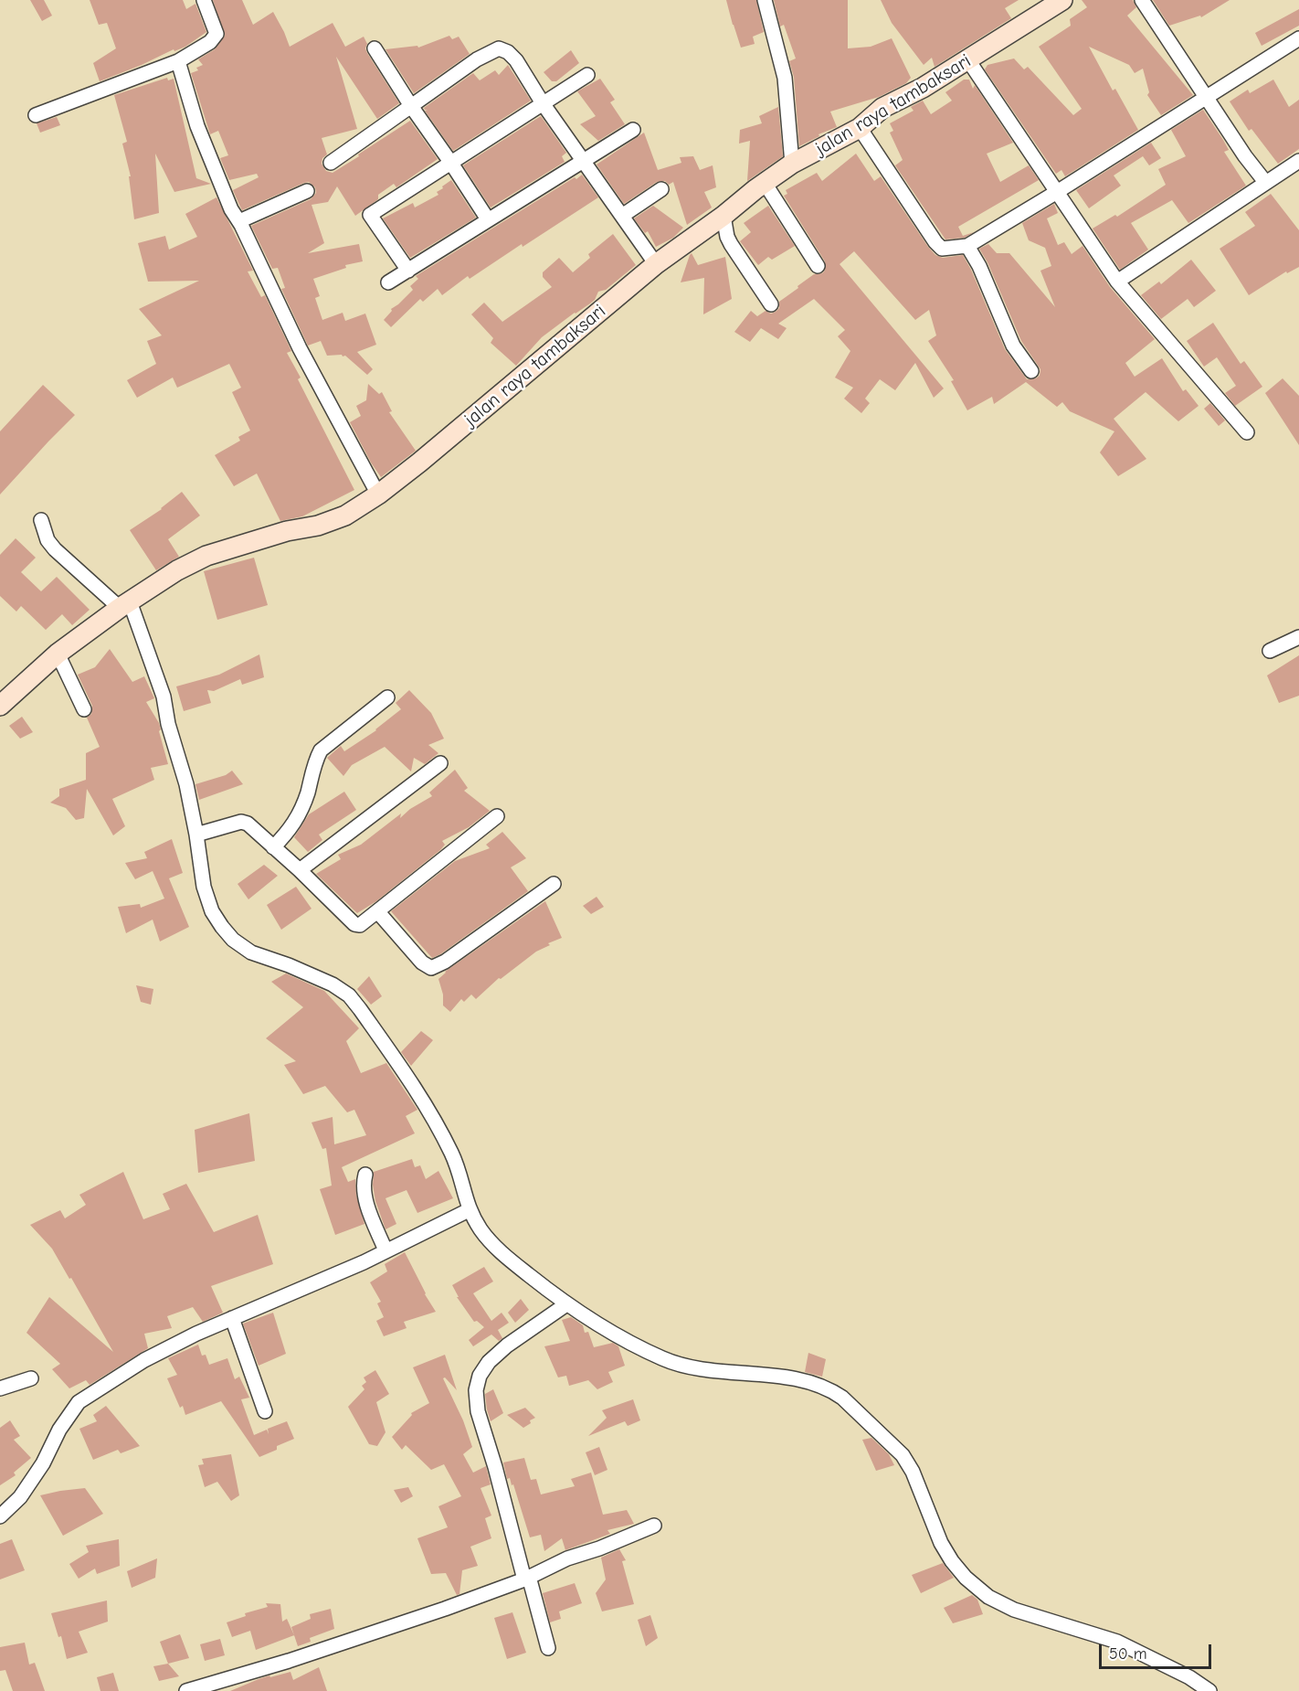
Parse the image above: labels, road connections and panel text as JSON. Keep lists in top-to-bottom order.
{
  "streets": {
    "street": ["jalan raya tambaksari"]
  },
  "scale_bar": "50 m"
}
